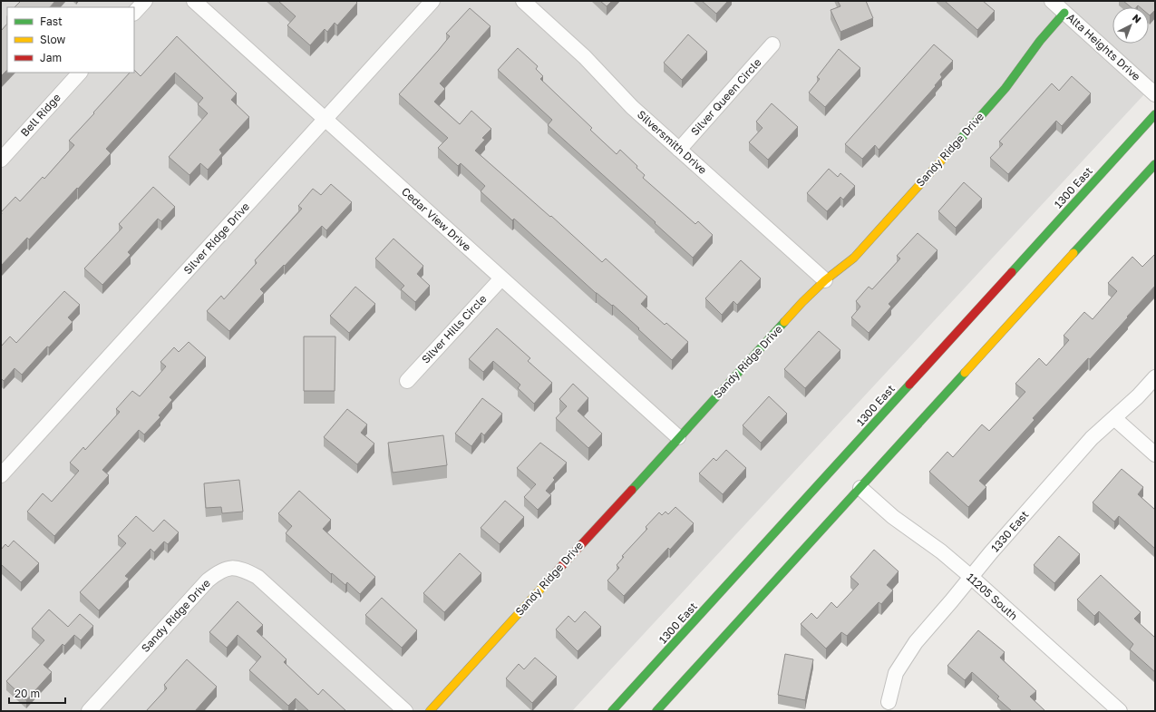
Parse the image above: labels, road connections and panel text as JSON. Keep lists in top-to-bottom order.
{
  "streets": {
    "main road": ["Sandy Ridge Drive", "1300 East"],
    "street": [
      "Alta Heights Drive",
      "Silver Queen Circle",
      "Bell Ridge",
      "Silversmith Drive",
      "Cedar View Drive",
      "Silver Ridge Drive",
      "Silver Hills Circle",
      "1330 East",
      "11205 South"
    ]
  },
  "crossings": [
    ["Alta Heights Drive", "Sandy Ridge Drive"],
    ["Silver Queen Circle", "Silversmith Drive"],
    ["Silversmith Drive", "Sandy Ridge Drive"],
    ["Sandy Ridge Drive", "Cedar View Drive"],
    ["Cedar View Drive", "Silver Ridge Drive"],
    ["Cedar View Drive", "Silver Hills Circle"],
    ["1330 East", "11205 South"]
  ],
  "legend": ["Fast", "Slow", "Jam"],
  "scale_bar": "20 m",
  "north": "top right"
}
